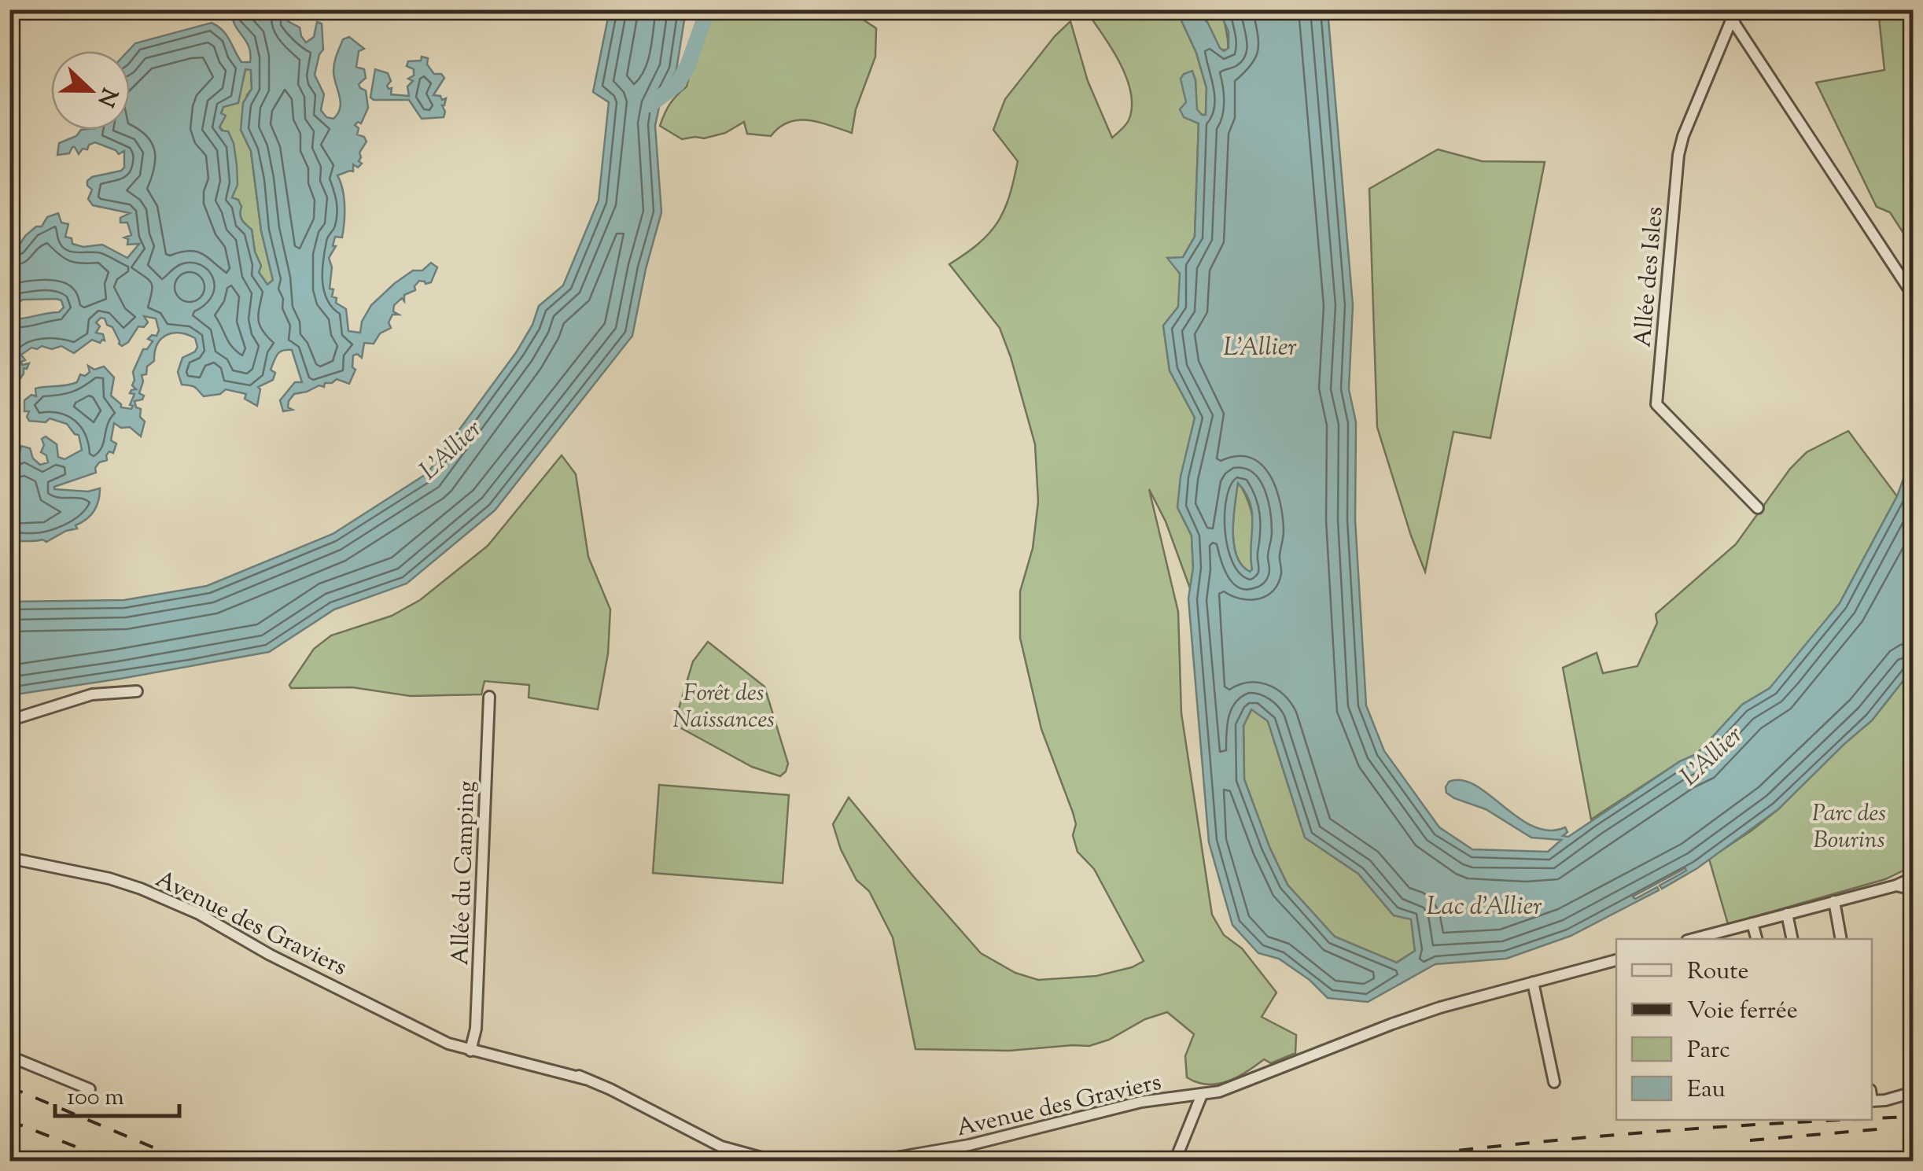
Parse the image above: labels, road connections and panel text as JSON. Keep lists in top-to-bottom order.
{
  "streets": {
    "street": ["Allée des Isles", "Allée du Camping", "Avenue des Graviers"]
  },
  "crossings": [
    ["Allée du Camping", "Avenue des Graviers"]
  ],
  "water": ["L'Allier", "Lac d'Allier"],
  "parks": ["Forêt des Naissances", "Parc des Bourins"],
  "legend": [
    "Route",
    "Voie ferrée",
    "Parc",
    "Eau"
  ],
  "scale_bar": "100 m",
  "north": "right"
}
